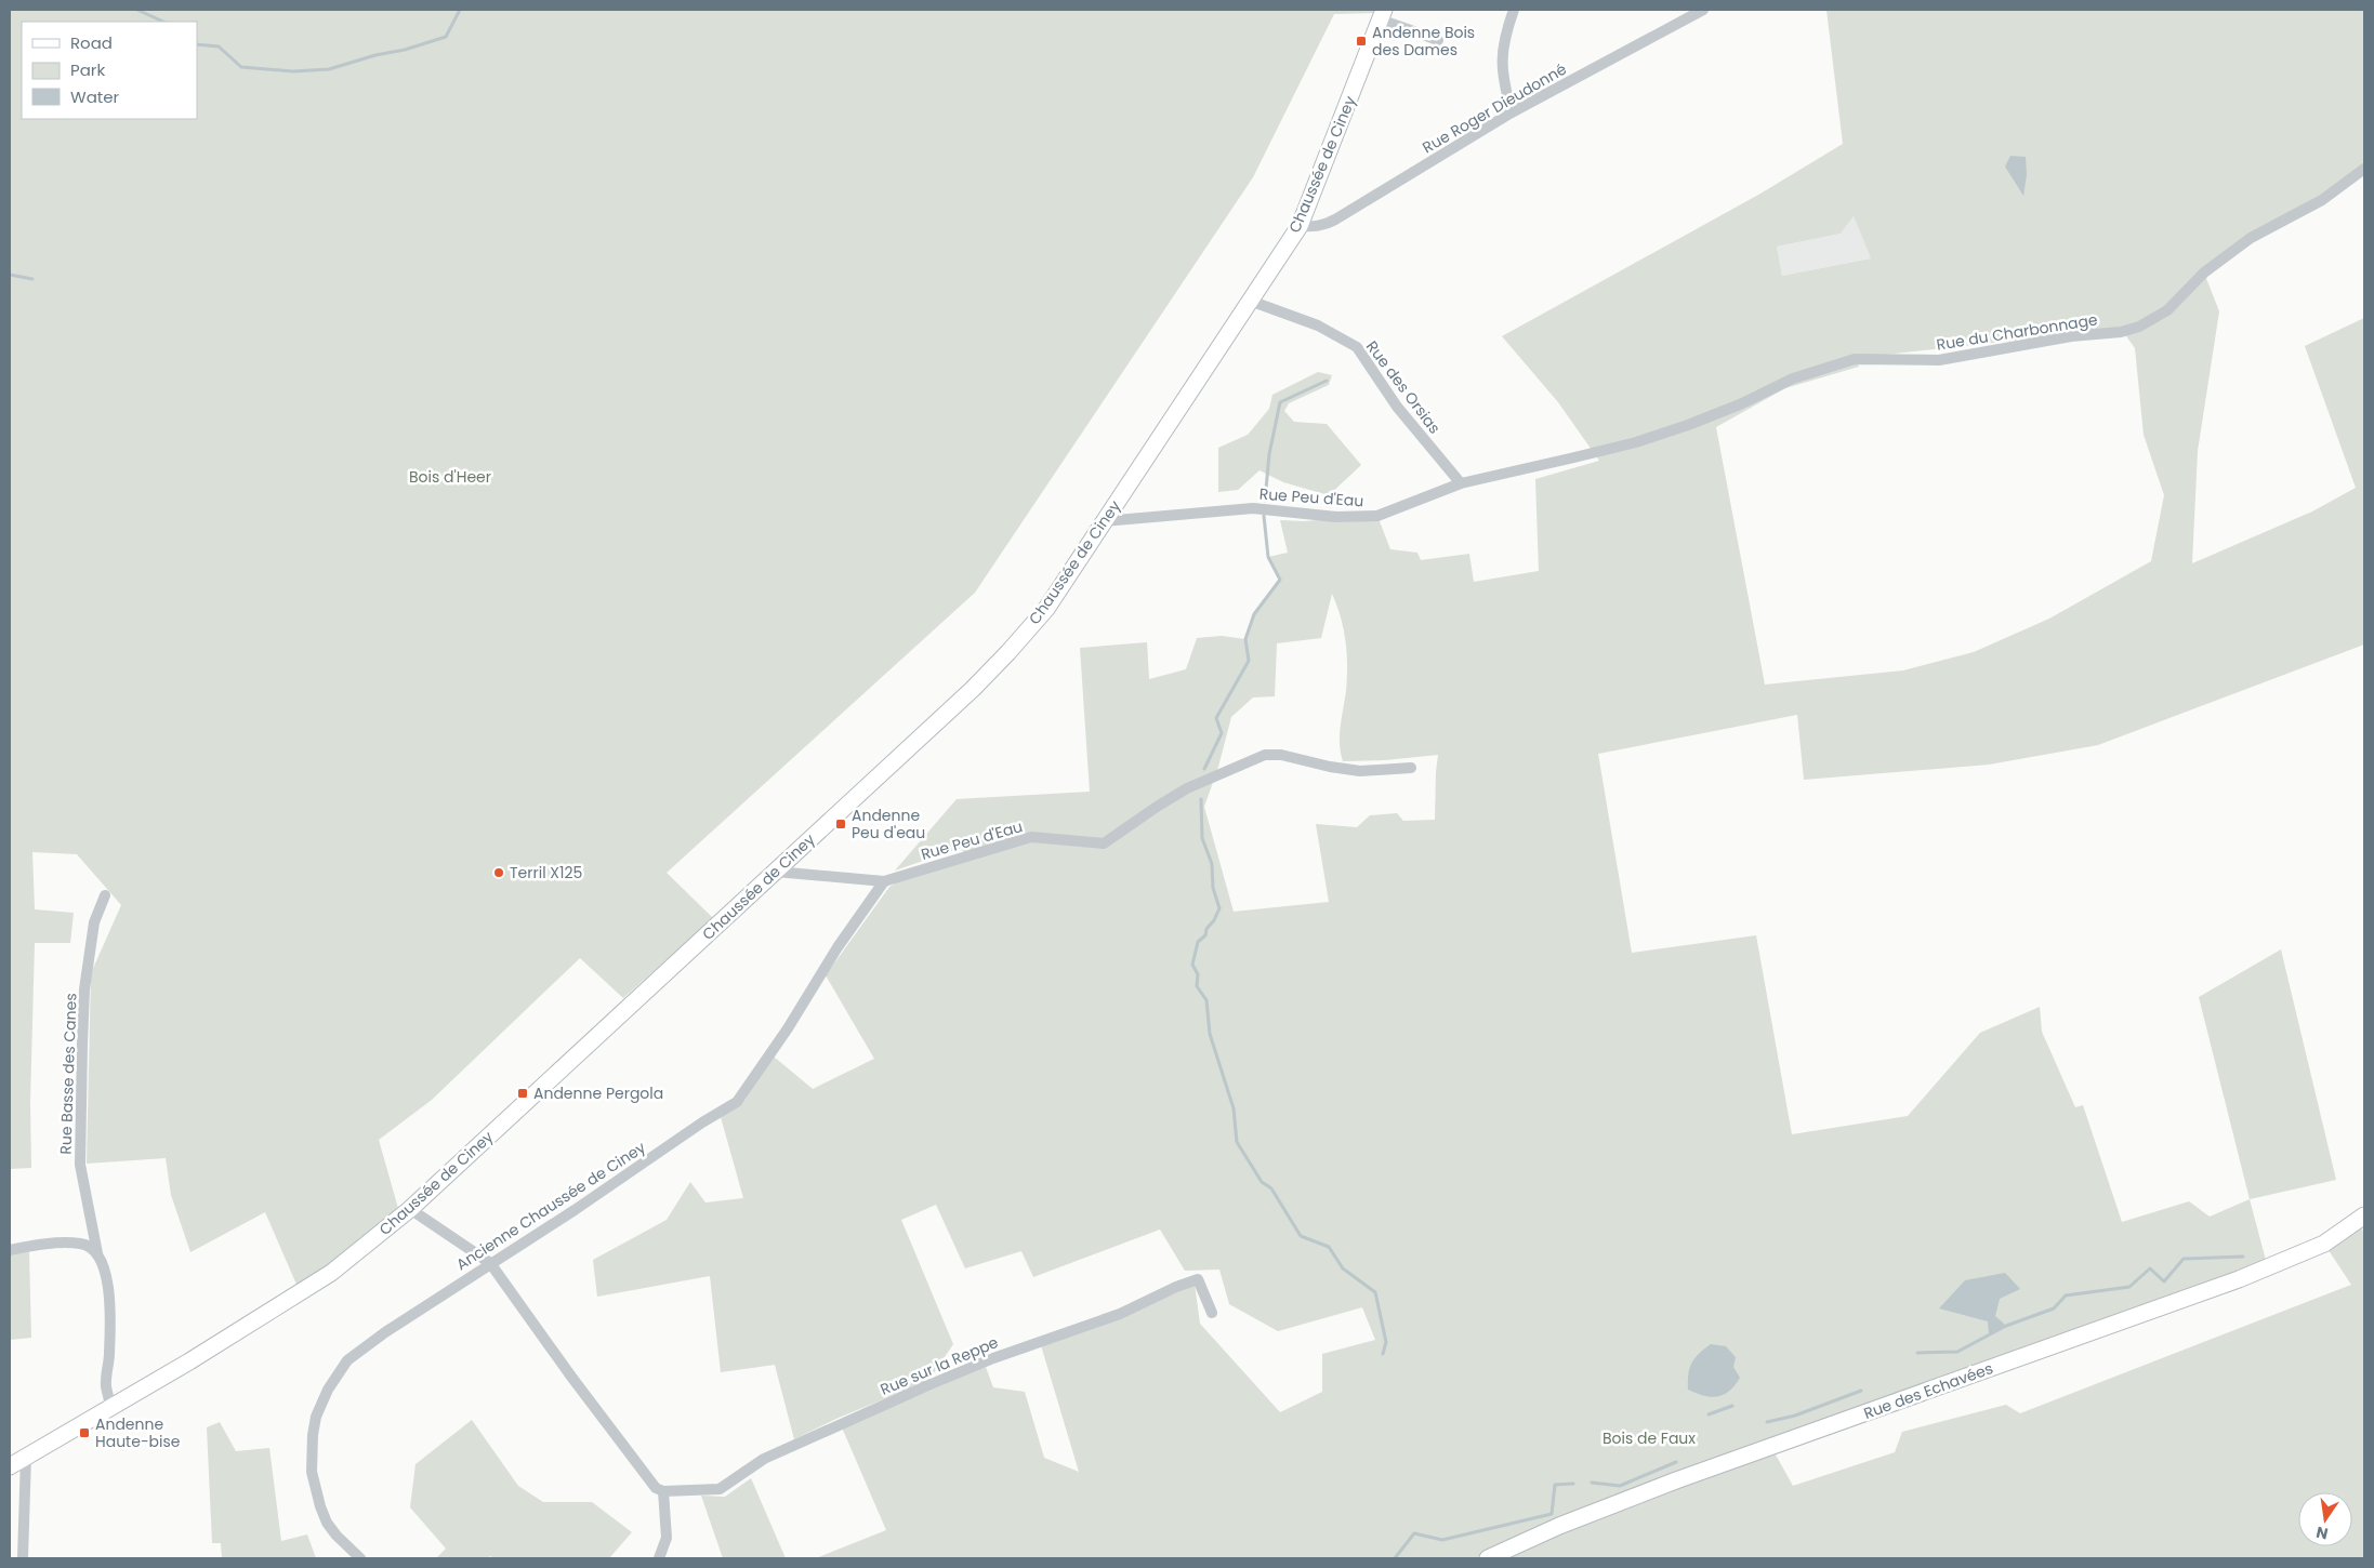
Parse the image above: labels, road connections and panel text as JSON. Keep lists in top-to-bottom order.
{
  "streets": {
    "main road": ["Chaussée de Ciney", "Rue des Echavées"],
    "street": [
      "Rue Roger Dieudonné",
      "Rue du Charbonnage",
      "Rue des Orsias",
      "Rue Peu d'Eau",
      "Rue Basse des Canes",
      "Ancienne Chaussée de Ciney",
      "Rue sur la Reppe"
    ]
  },
  "crossings": [
    ["Rue Roger Dieudonné", "Chaussée de Ciney"],
    ["Chaussée de Ciney", "Rue des Orsias"],
    ["Chaussée de Ciney", "Rue Peu d'Eau"],
    ["Chaussée de Ciney", "Rue Basse des Canes"],
    ["Rue du Charbonnage", "Rue Peu d'Eau"],
    ["Rue des Orsias", "Rue Peu d'Eau"],
    ["Rue Peu d'Eau", "Ancienne Chaussée de Ciney"]
  ],
  "parks": ["Bois d'Heer", "Bois de Faux"],
  "places": {
    "transit": [
      "Andenne Bois des Dames",
      "Andenne Peu d'eau",
      "Andenne Pergola",
      "Andenne Haute-bise"
    ],
    "other": ["Terril X125"]
  },
  "legend": ["Road", "Park", "Water"],
  "north": "bottom"
}
